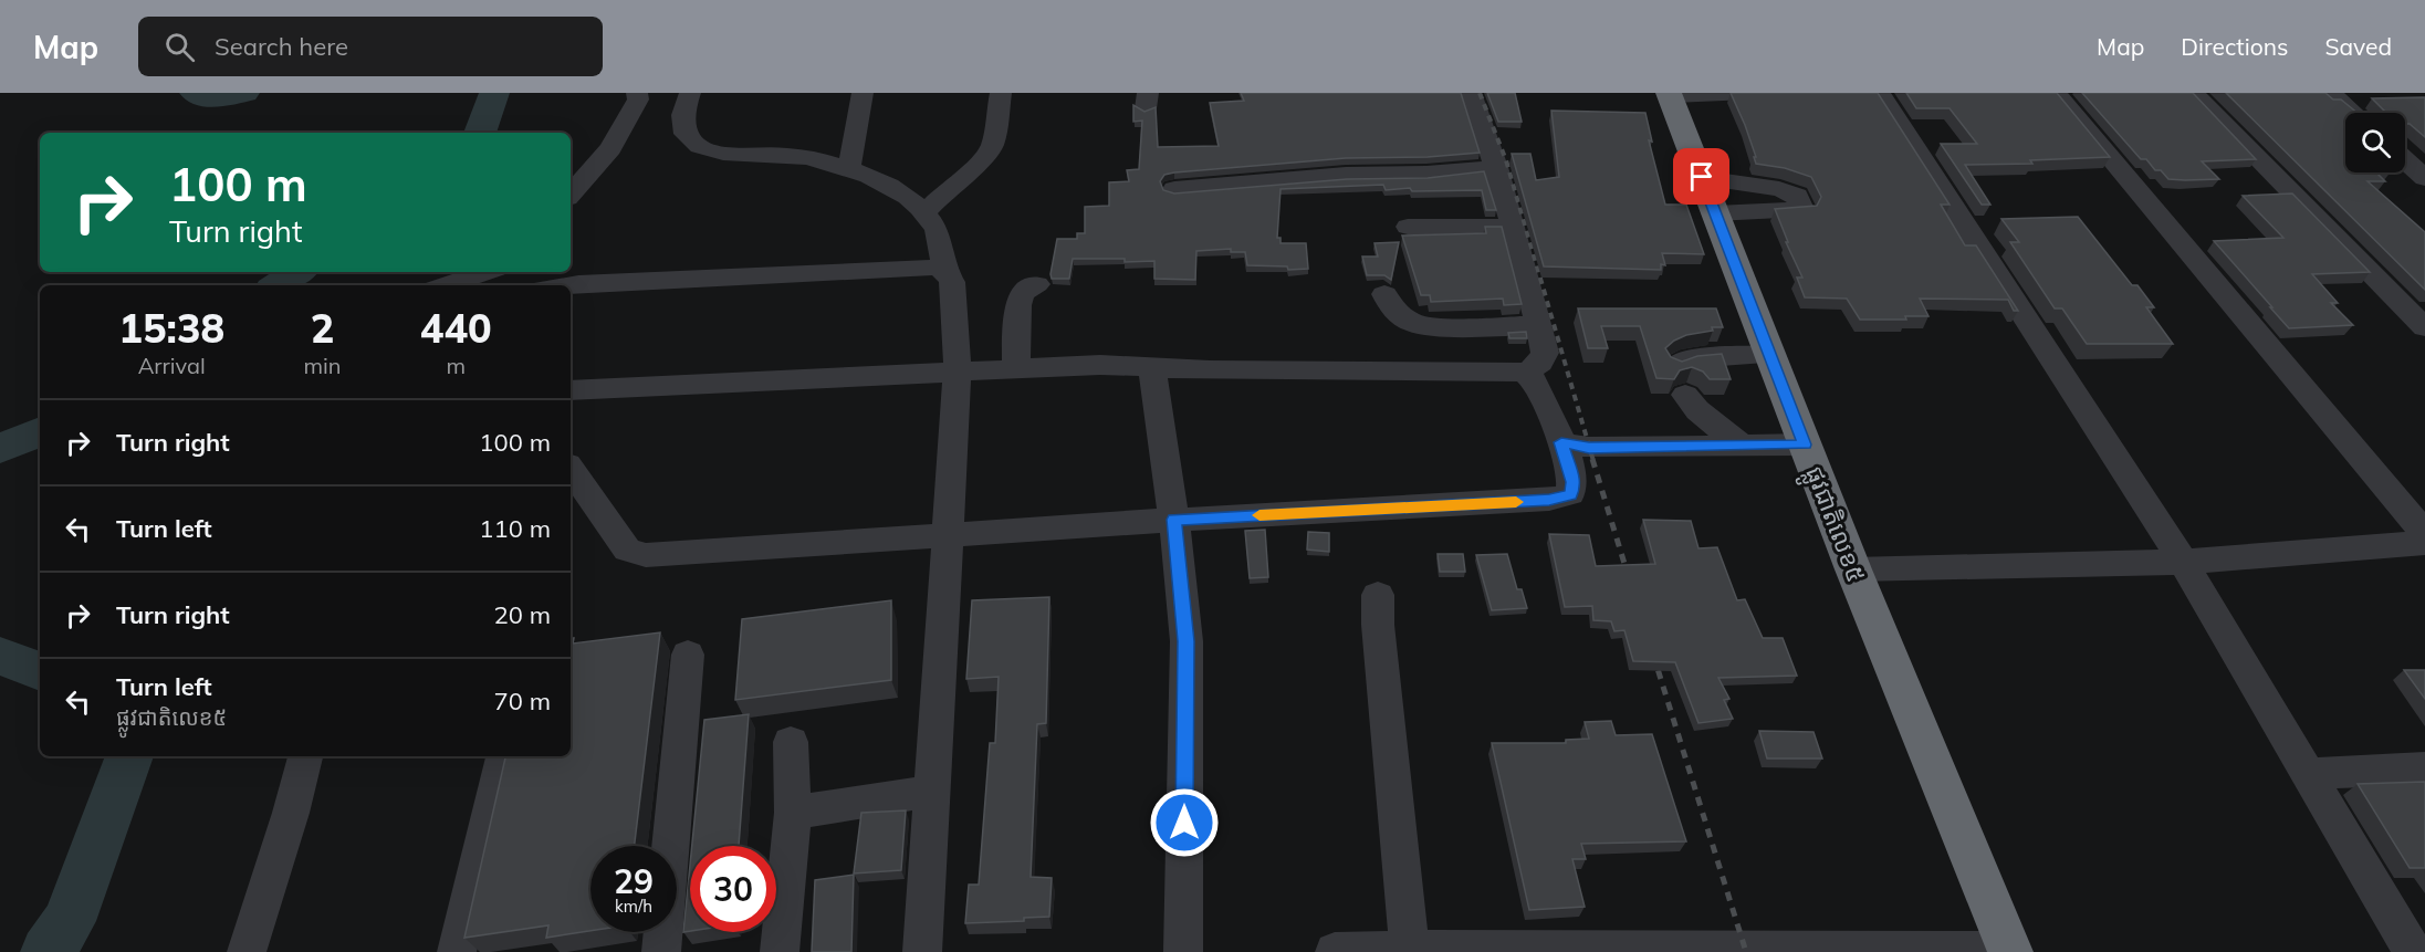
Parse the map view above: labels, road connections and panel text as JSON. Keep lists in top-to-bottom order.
{
  "streets": {
    "highway": ["ផ្លូវជាតិលេខ៥"]
  },
  "page": {
    "header": "Map",
    "search": "Search here",
    "nav": ["Map", "Directions", "Saved"],
    "turn": ["100 m", "Turn right"],
    "eta": [
      "15:38",
      "Arrival",
      "2",
      "min",
      "440",
      "m"
    ],
    "list": [
      {
        "name": "Turn right",
        "value": "100 m"
      },
      {
        "name": "Turn left",
        "value": "110 m"
      },
      {
        "name": "Turn right",
        "value": "20 m"
      },
      {
        "name": "Turn left",
        "note": "ផ្លូវជាតិលេខ៥",
        "value": "70 m"
      }
    ],
    "speed": "29 km/h",
    "limit": "30"
  }
}
